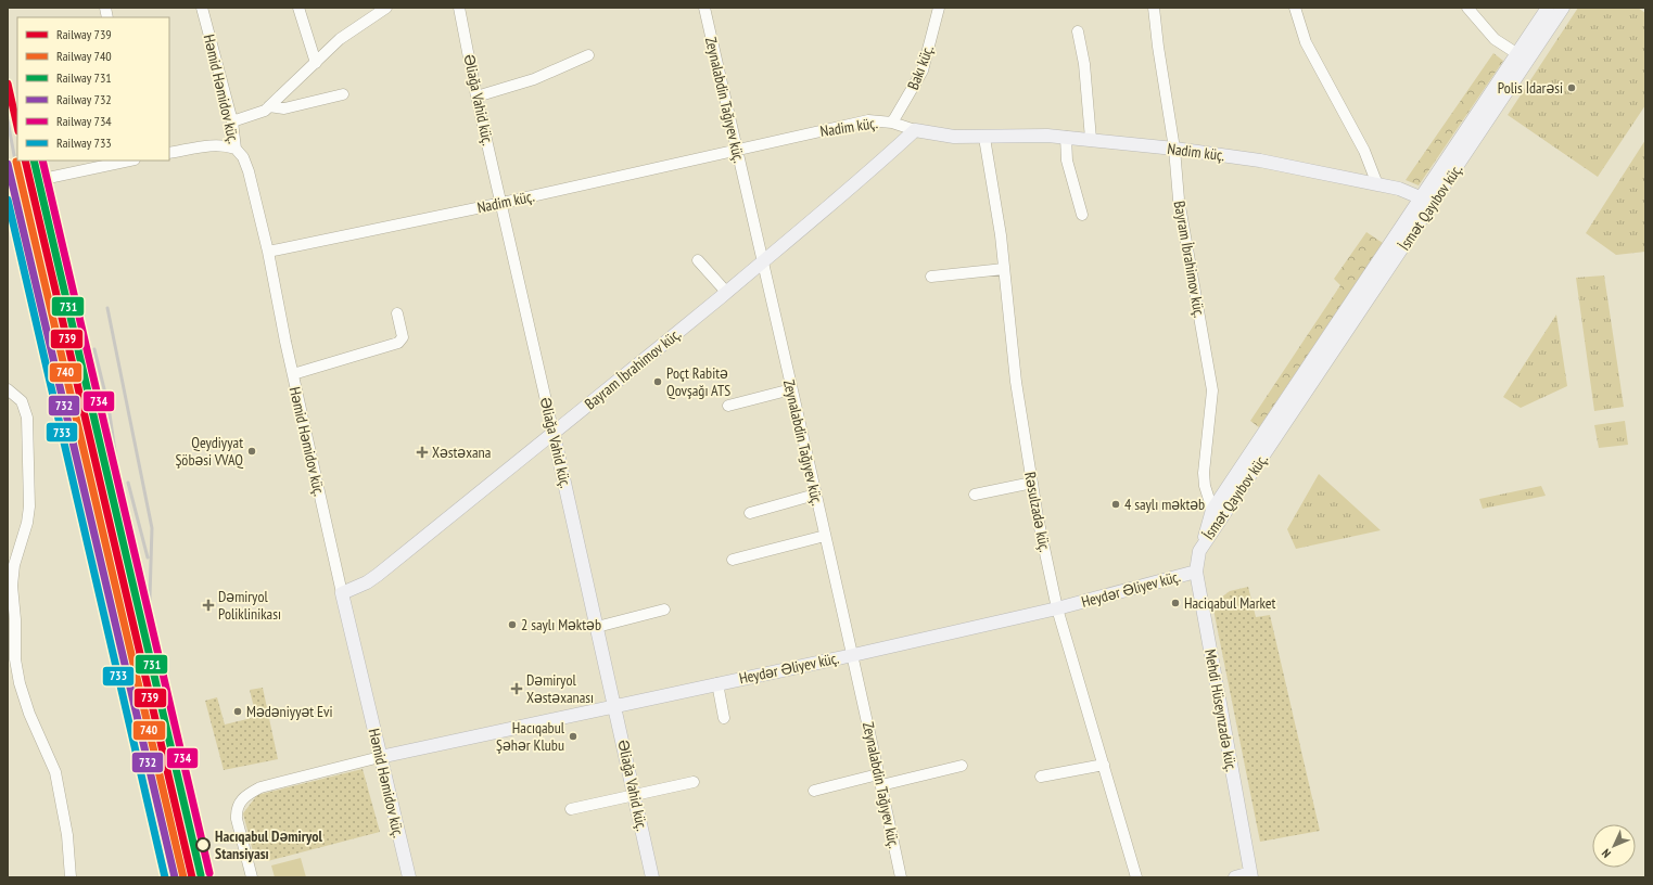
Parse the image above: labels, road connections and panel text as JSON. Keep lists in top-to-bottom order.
{
  "streets": {
    "main road": [
      "Həmid Həmidov küç.",
      "Əliağa Vahid küç.",
      "Nadim küç.",
      "İsmət Qayıbov küç.",
      "Bayram İbrahimov küç.",
      "Heydər Əliyev küç.",
      "Mehdi Hüseynzadə küç."
    ],
    "street": ["Bakı küç.", "Zeynalabdin Tağıyev küç.", "Rəsulzadə küç."]
  },
  "crossings": [
    ["Bakı küç.", "Nadim küç."],
    ["Həmid Həmidov küç.", "Nadim küç."],
    ["Həmid Həmidov küç.", "Bayram İbrahimov küç."],
    ["Həmid Həmidov küç.", "Heydər Əliyev küç."],
    ["Əliağa Vahid küç.", "Nadim küç."],
    ["Əliağa Vahid küç.", "Bayram İbrahimov küç."],
    ["Əliağa Vahid küç.", "Heydər Əliyev küç."],
    ["Zeynalabdin Tağıyev küç.", "Nadim küç."],
    ["Zeynalabdin Tağıyev küç.", "Bayram İbrahimov küç."],
    ["Zeynalabdin Tağıyev küç.", "Heydər Əliyev küç."],
    ["Nadim küç.", "İsmət Qayıbov küç."],
    ["Nadim küç.", "Bayram İbrahimov küç."],
    ["Nadim küç.", "Rəsulzadə küç."],
    ["İsmət Qayıbov küç.", "Bayram İbrahimov küç."],
    ["İsmət Qayıbov küç.", "Mehdi Hüseynzadə küç."],
    ["Rəsulzadə küç.", "Heydər Əliyev küç."],
    ["Heydər Əliyev küç.", "Mehdi Hüseynzadə küç."]
  ],
  "places": {
    "other": [
      "Polis İdarəsi",
      "Poçt Rabitə Qovşağı ATS",
      "Qeydiyyat Şöbəsi VVAQ",
      "4 saylı məktəb",
      "Haciqabul Market",
      "2 saylı Məktəb",
      "Mədəniyyət Evi",
      "Hacıqabul Şəhər Klubu",
      "Hacıqabul Dəmiryol Stansiyası"
    ],
    "health": ["Xəstəxana", "Dəmiryol Poliklinikası", "Dəmiryol Xəstəxanası"]
  },
  "lines": [
    "rail line 739",
    "rail line 731",
    "rail line 734",
    "rail line 740",
    "rail line 732",
    "rail line 733"
  ],
  "legend": [
    "Railway 739",
    "Railway 740",
    "Railway 731",
    "Railway 732",
    "Railway 734",
    "Railway 733"
  ],
  "north": "bottom left"
}
